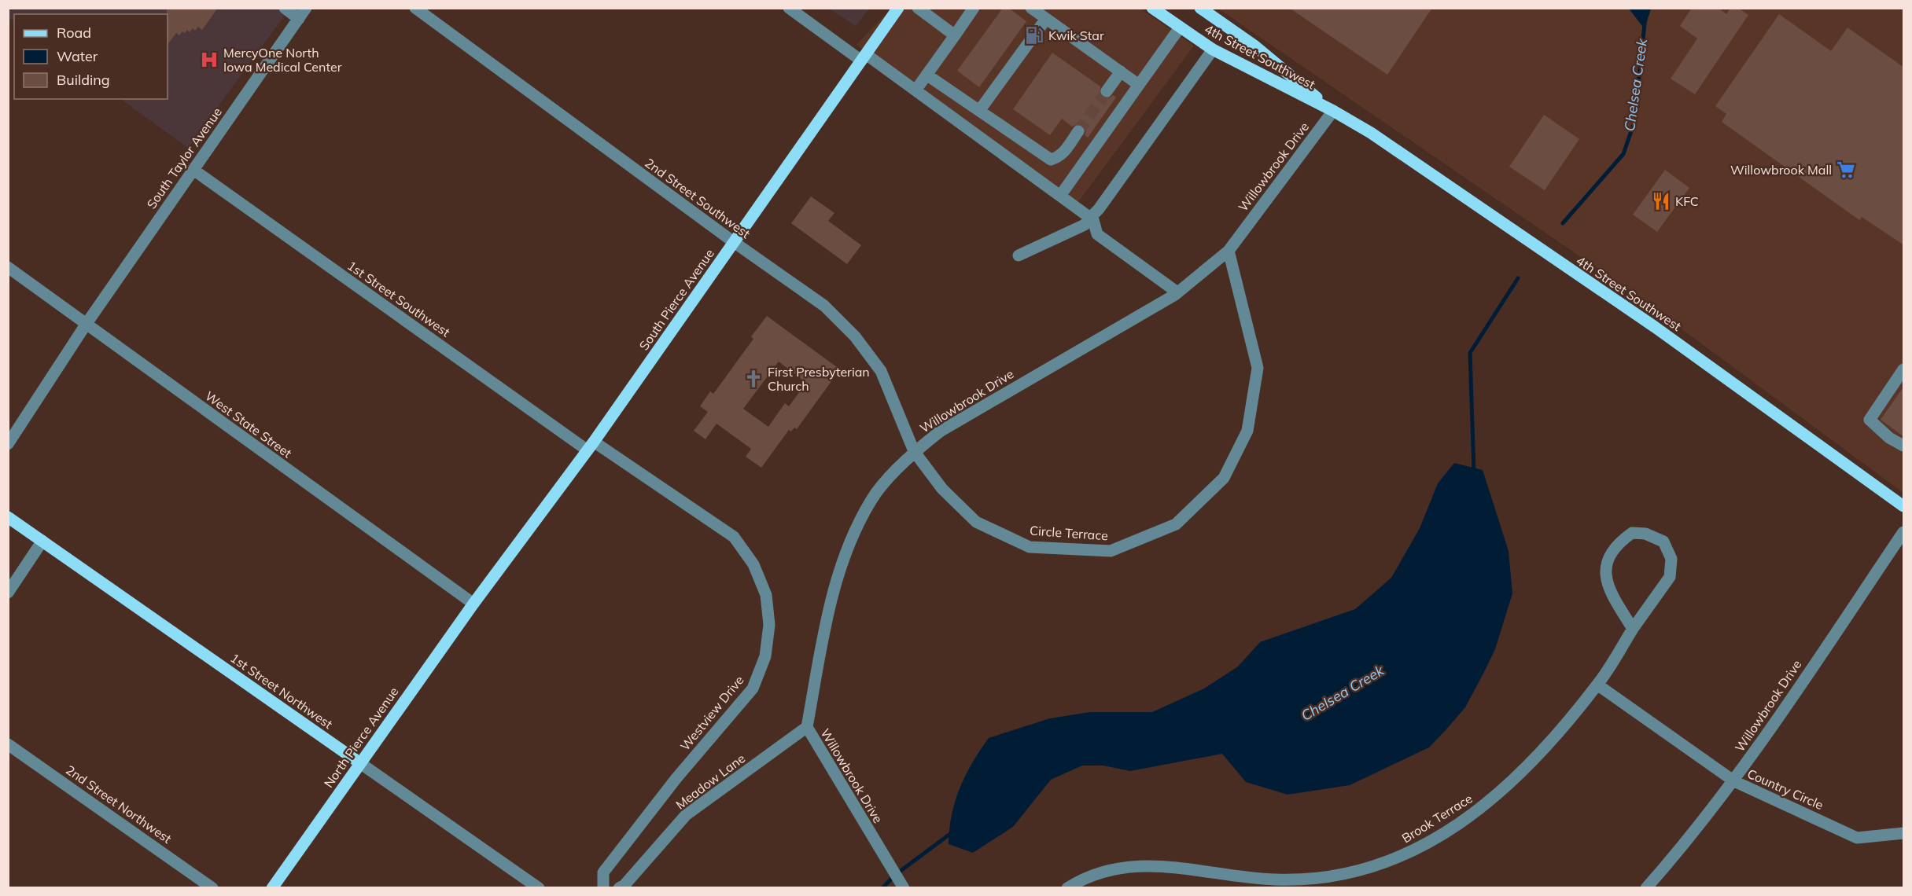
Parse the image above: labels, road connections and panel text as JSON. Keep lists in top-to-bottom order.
{
  "streets": {
    "main road": [
      "4th Street Southwest",
      "South Pierce Avenue",
      "1st Street Northwest",
      "North Pierce Avenue"
    ],
    "street": [
      "South Taylor Avenue",
      "Willowbrook Drive",
      "2nd Street Southwest",
      "1st Street Southwest",
      "West State Street",
      "Circle Terrace",
      "Westview Drive",
      "Meadow Lane",
      "Country Circle",
      "2nd Street Northwest",
      "Brook Terrace"
    ]
  },
  "crossings": [
    ["4th Street Southwest", "Willowbrook Drive"],
    ["South Taylor Avenue", "1st Street Southwest"],
    ["South Taylor Avenue", "West State Street"],
    ["Willowbrook Drive", "2nd Street Southwest"],
    ["Willowbrook Drive", "Circle Terrace"],
    ["Willowbrook Drive", "Meadow Lane"],
    ["Willowbrook Drive", "Country Circle"],
    ["2nd Street Southwest", "South Pierce Avenue"],
    ["2nd Street Southwest", "Circle Terrace"],
    ["1st Street Southwest", "South Pierce Avenue"],
    ["1st Street Southwest", "Westview Drive"],
    ["South Pierce Avenue", "West State Street"],
    ["South Pierce Avenue", "Westview Drive"],
    ["South Pierce Avenue", "North Pierce Avenue"],
    ["West State Street", "North Pierce Avenue"],
    ["1st Street Northwest", "North Pierce Avenue"],
    ["Country Circle", "Brook Terrace"]
  ],
  "water": ["Chelsea Creek"],
  "places": {
    "fuel station": ["Kwik Star"],
    "hospital": ["MercyOne North Iowa Medical Center"],
    "supermarket": ["Willowbrook Mall"],
    "restaurant": ["KFC"],
    "church": ["First Presbyterian Church"]
  },
  "legend": ["Road", "Water", "Building"]
}
